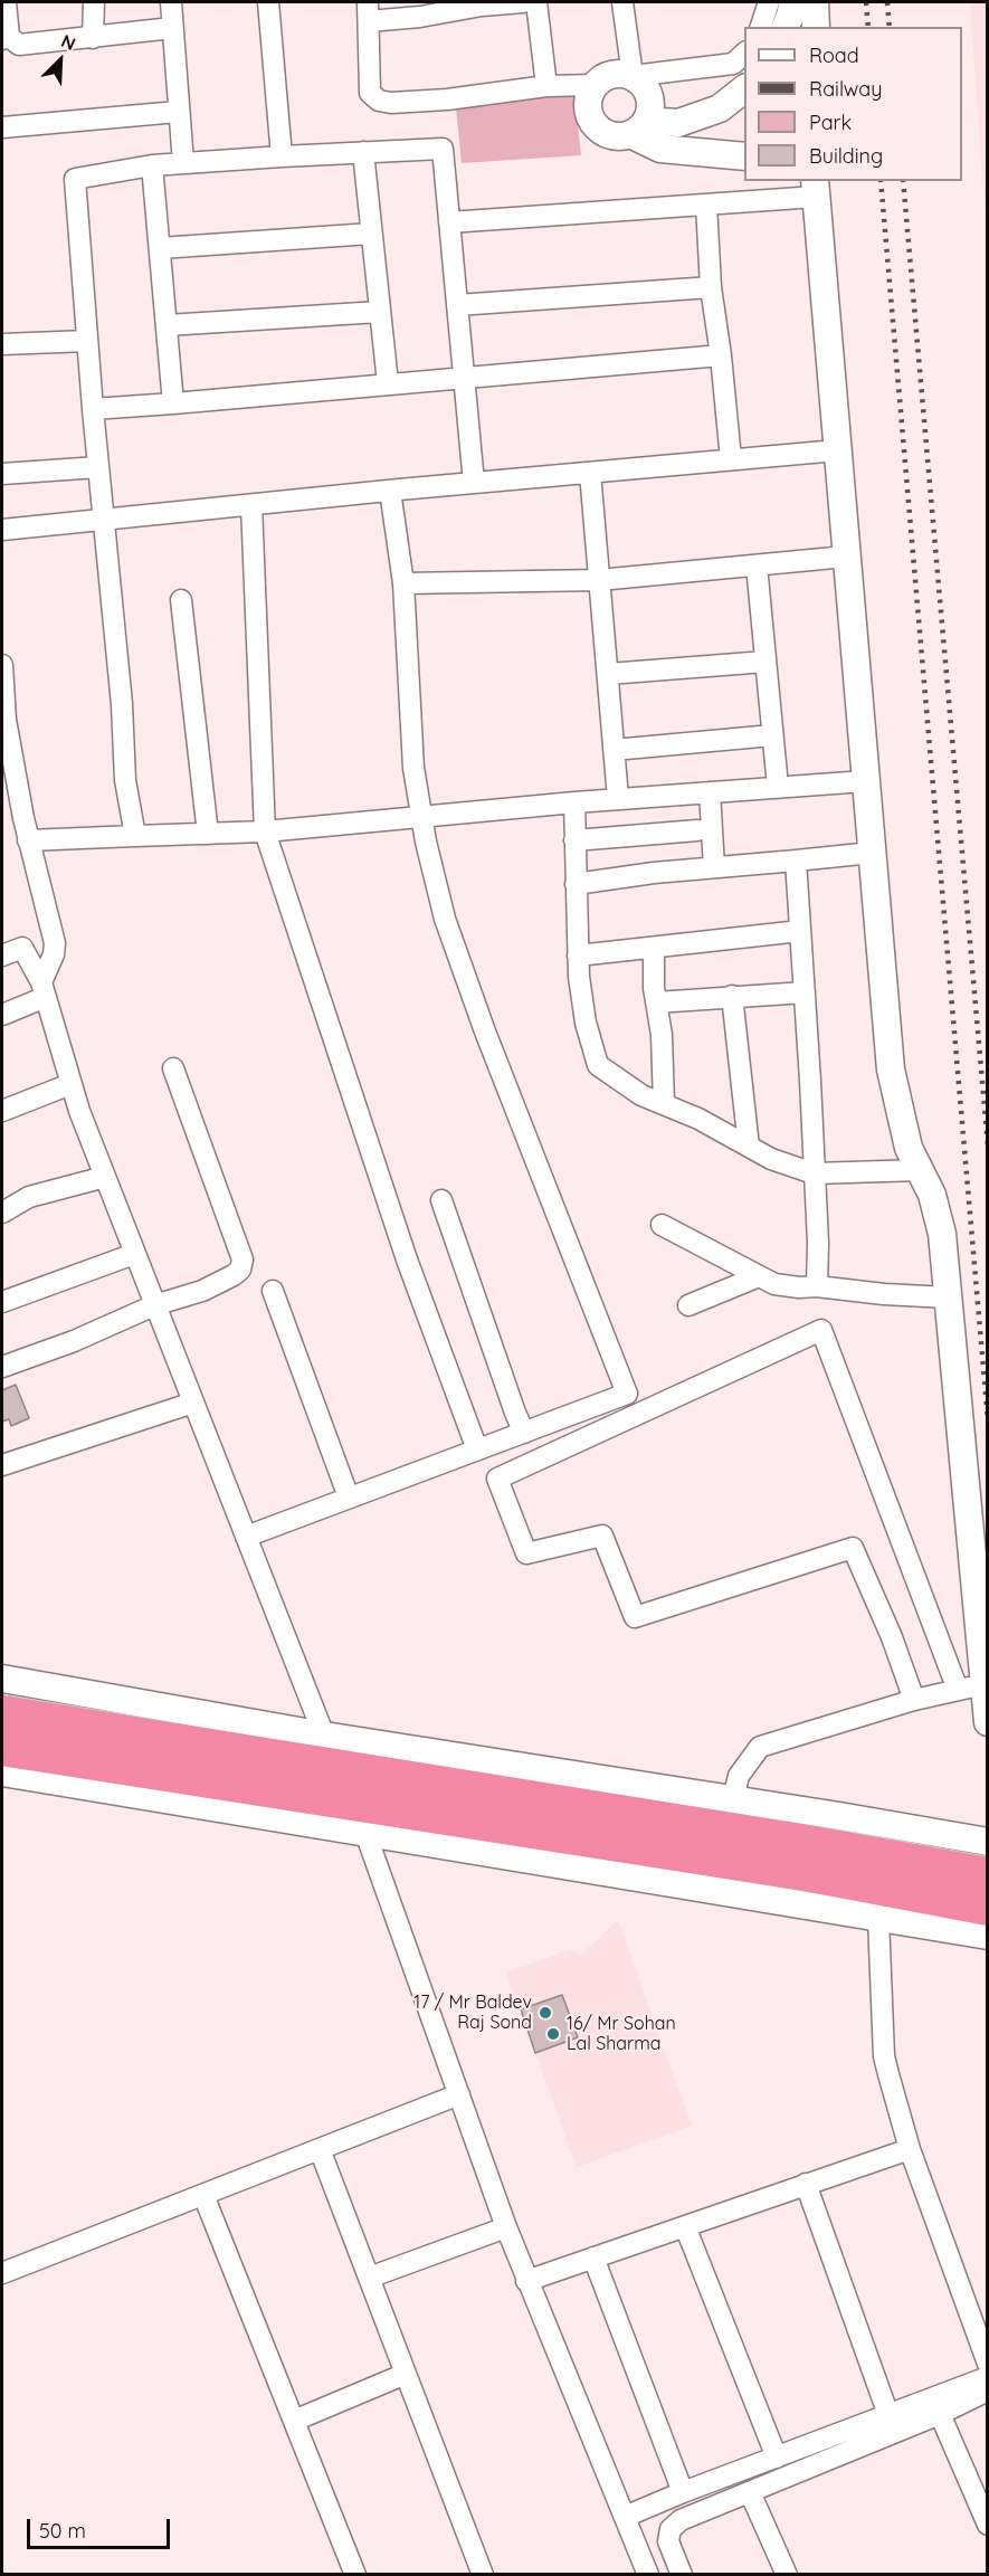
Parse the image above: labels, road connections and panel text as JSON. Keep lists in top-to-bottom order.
{
  "places": ["17 / Mr Baldev Raj Sond", "16/ Mr Sohan Lal Sharma"],
  "legend": [
    "Road",
    "Railway",
    "Park",
    "Building"
  ],
  "scale_bar": "50 m",
  "north": "top right"
}
